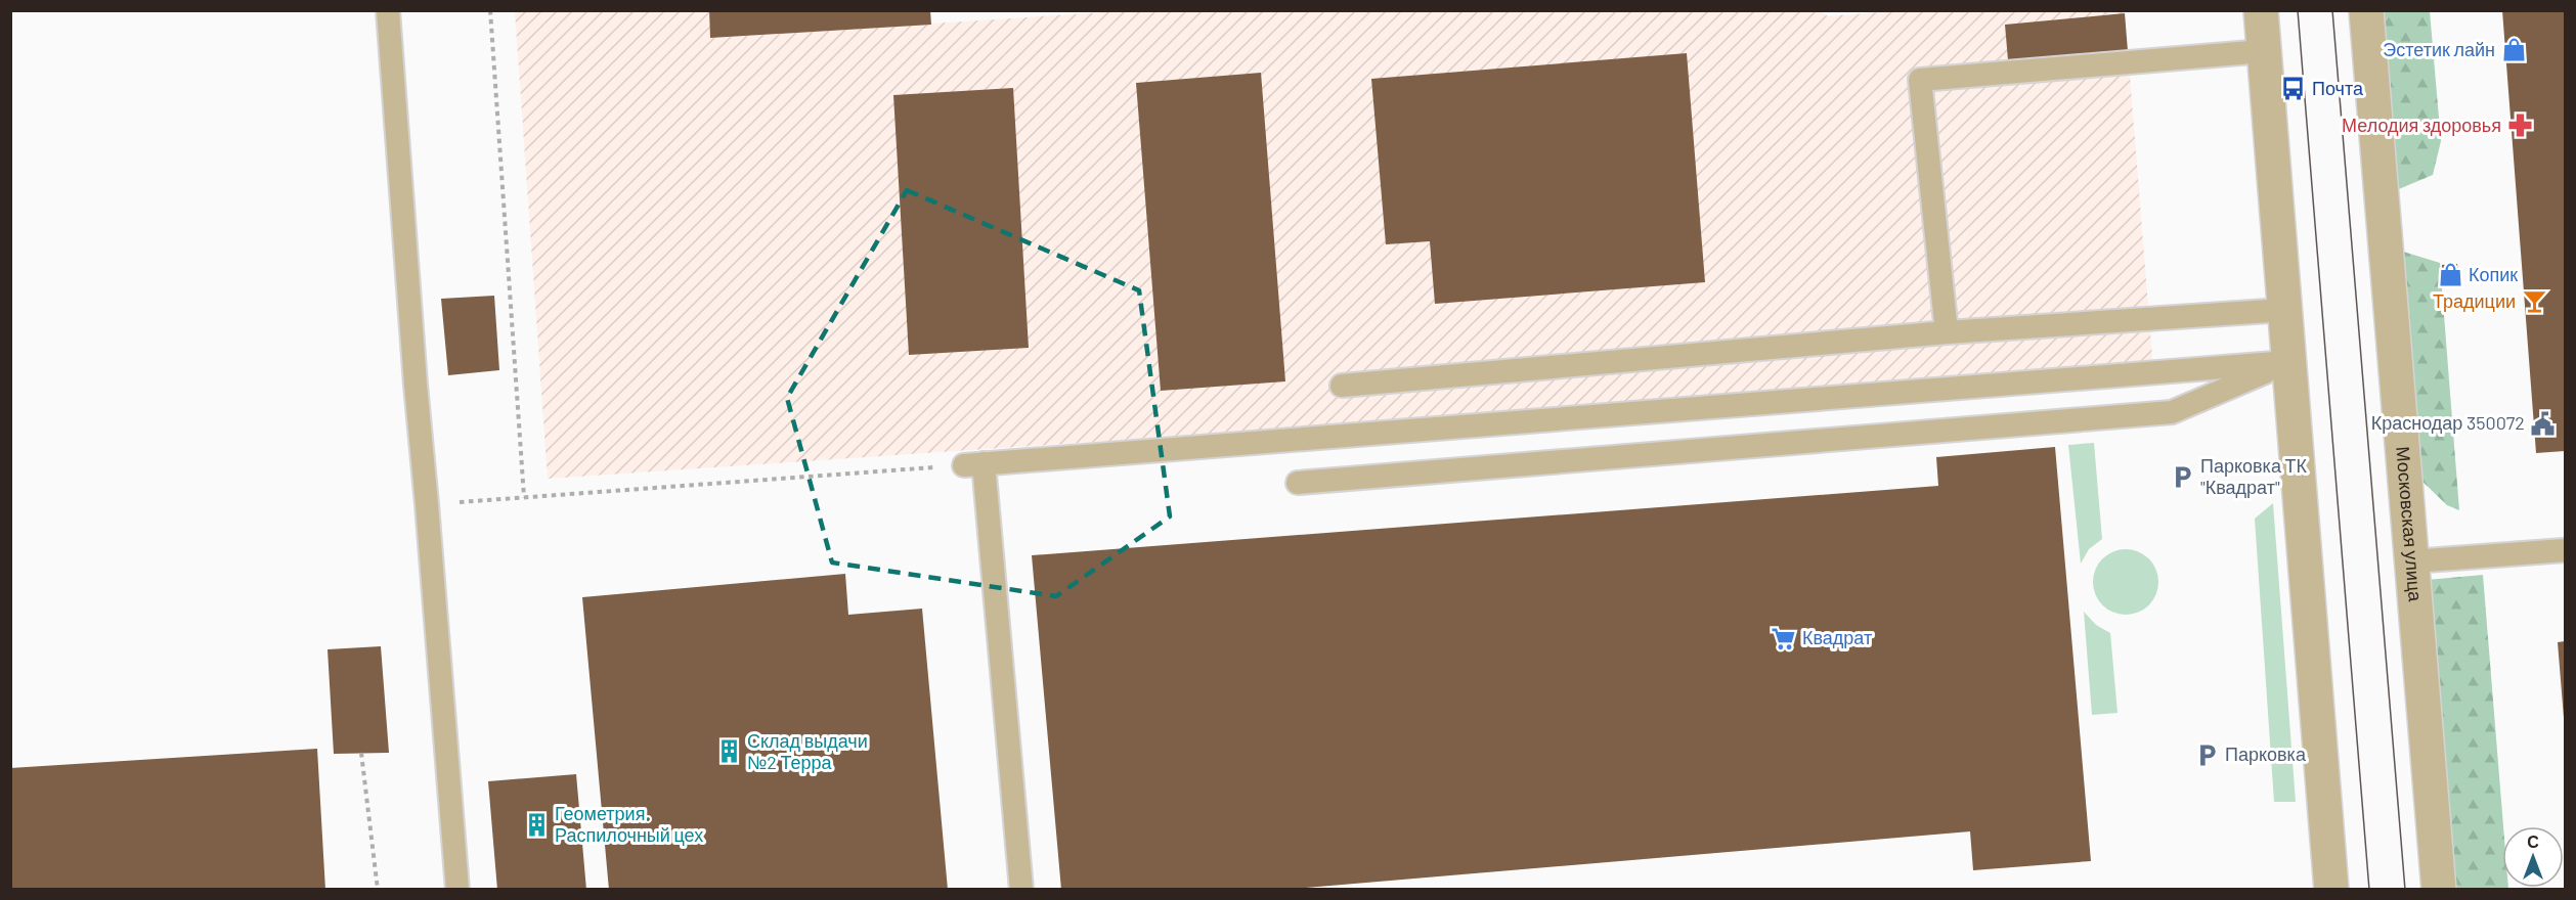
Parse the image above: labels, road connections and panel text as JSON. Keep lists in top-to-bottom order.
{
  "streets": {
    "street": ["Московская улица"]
  },
  "places": {
    "shop": ["Эстетик лайн", "Копик"],
    "bus stop": ["Почта"],
    "pharmacy": ["Мелодия здоровья"],
    "bar": ["Традиции"],
    "public building": ["Краснодар 350072"],
    "parking": ["Парковка ТК \"Квадрат\"", "Парковка"],
    "supermarket": ["Квадрат"],
    "building": ["Склад выдачи №2 Терра", "Геометрия. Распилочный цех"]
  },
  "north": "top"
}
